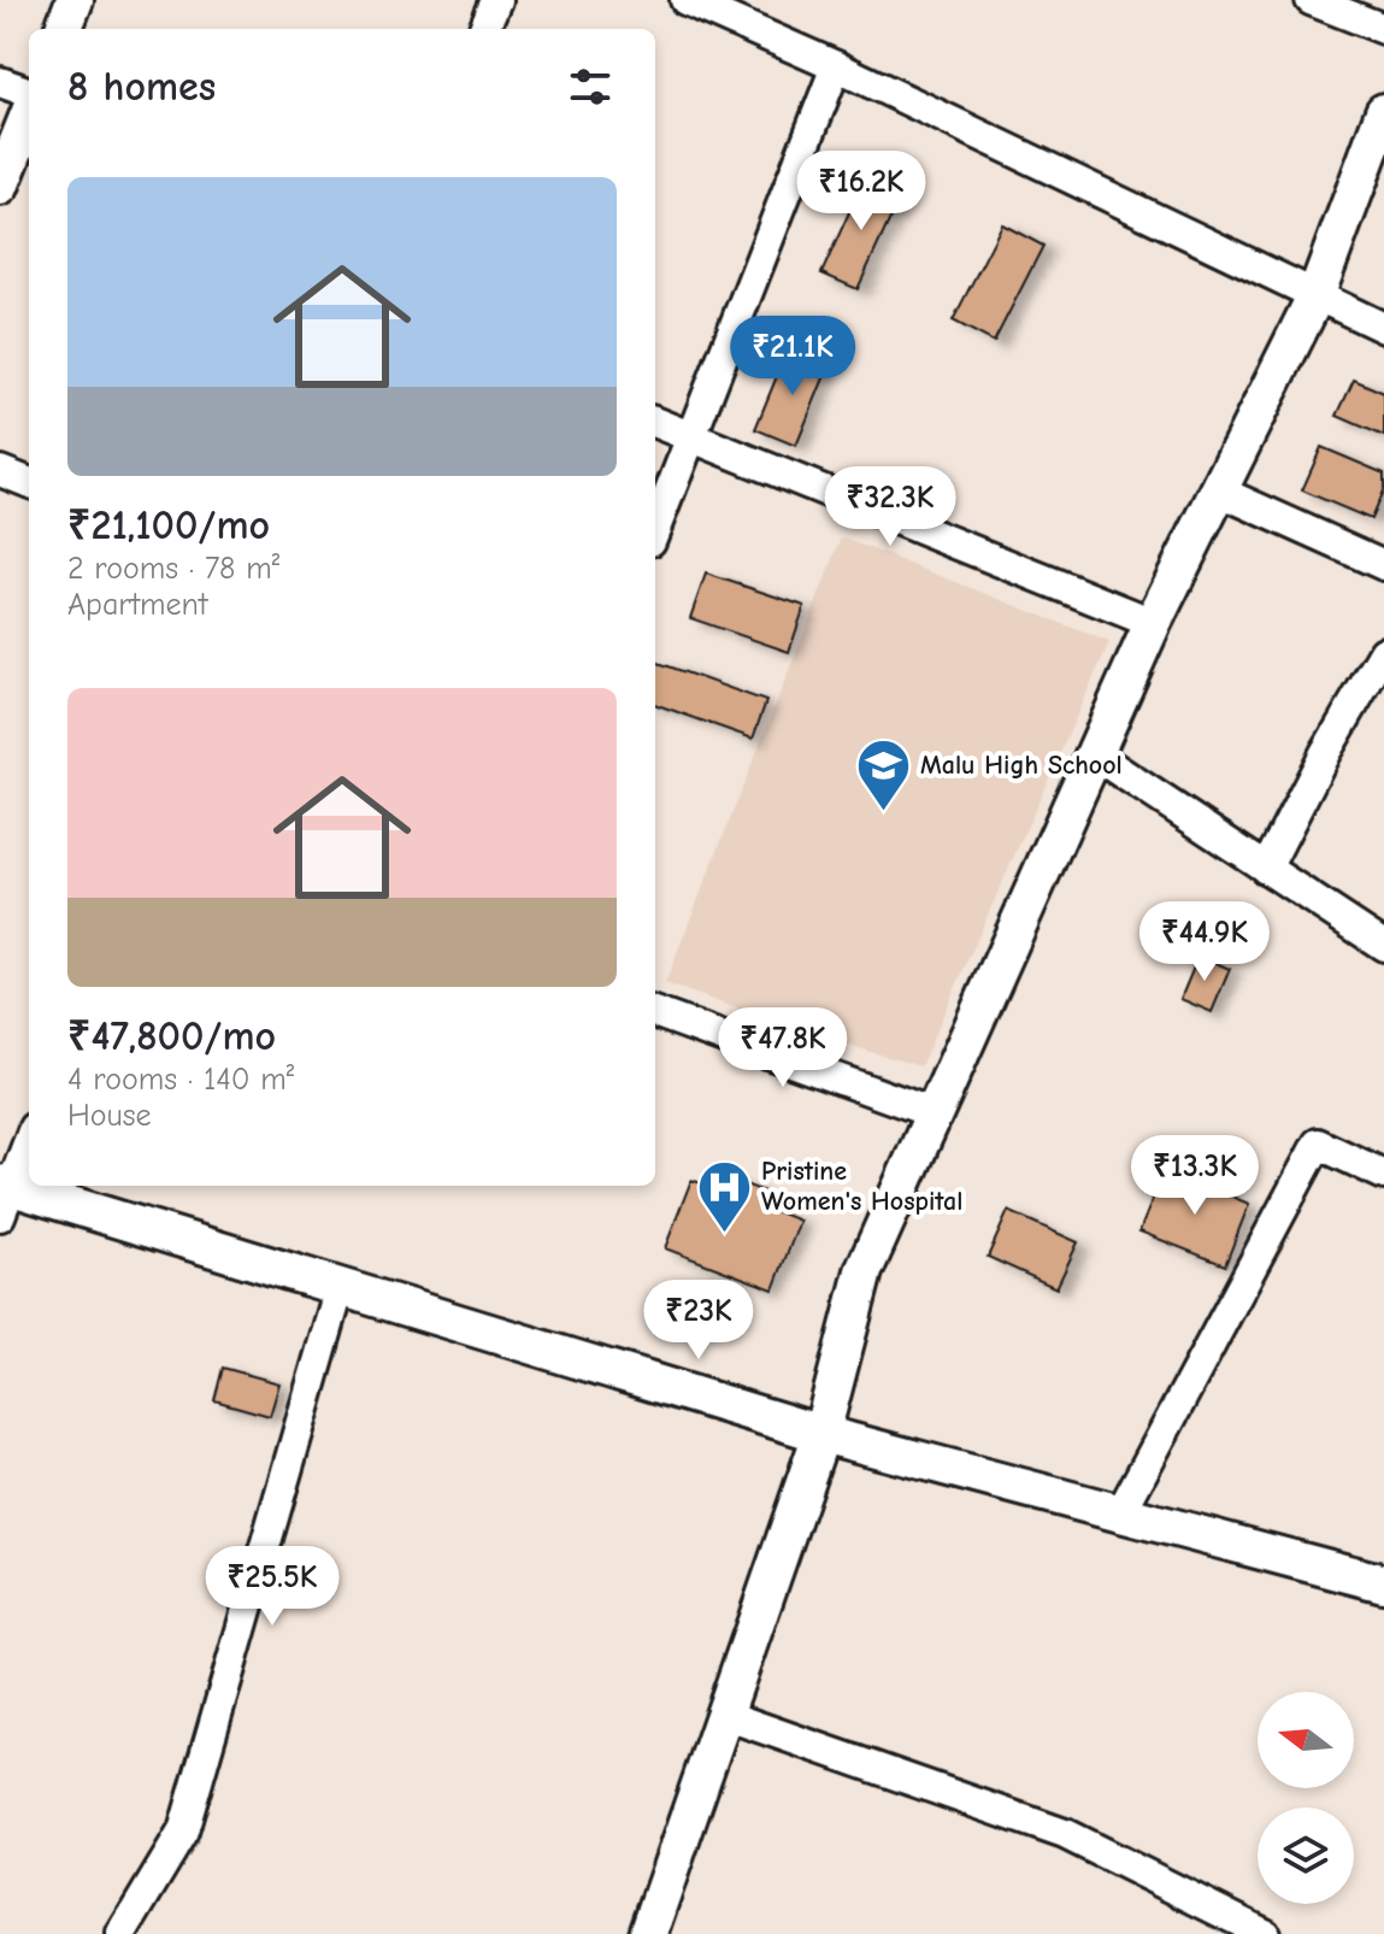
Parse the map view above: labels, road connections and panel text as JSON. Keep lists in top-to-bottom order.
{
  "places": {
    "school or university": ["Malu High School"],
    "hospital": ["Pristine Women's Hospital"]
  },
  "north": "left",
  "page": {
    "heading": "8 homes",
    "list": [
      {
        "name": "₹21,100/mo",
        "note": "2 rooms · 78 m² · Apartment"
      },
      {
        "name": "₹47,800/mo",
        "note": "4 rooms · 140 m² · House"
      }
    ],
    "price": [
      "₹16.2K",
      "₹21.1K",
      "₹32.3K",
      "₹44.9K",
      "₹47.8K",
      "₹13.3K",
      "₹23K",
      "₹25.5K"
    ]
  }
}
